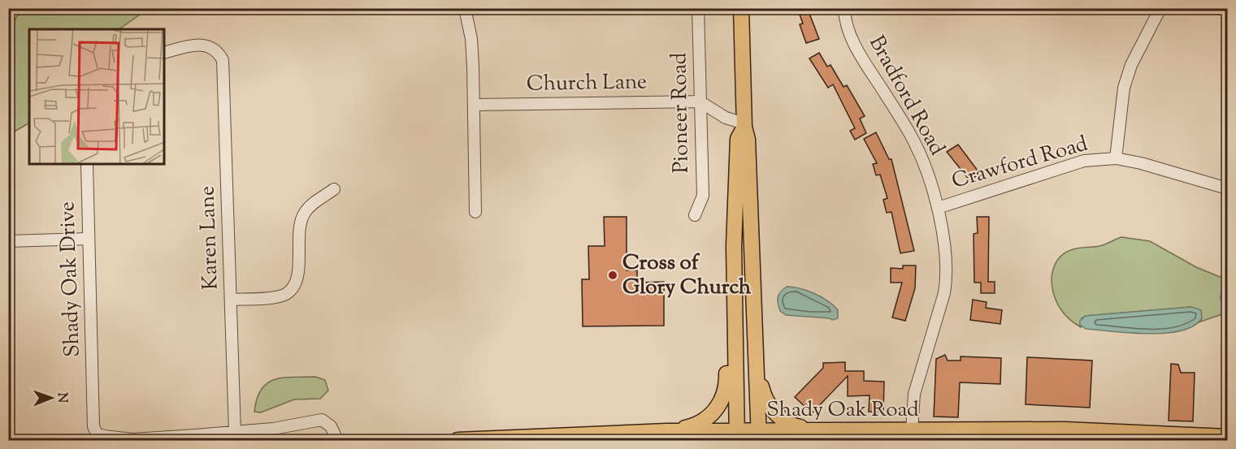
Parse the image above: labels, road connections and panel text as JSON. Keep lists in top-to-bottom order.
{
  "streets": {
    "main road": ["Shady Oak Road"],
    "street": [
      "Church Lane",
      "Bradford Road",
      "Pioneer Road",
      "Crawford Road",
      "Karen Lane",
      "Shady Oak Drive"
    ]
  },
  "crossings": [
    ["Church Lane", "Pioneer Road"],
    ["Bradford Road", "Crawford Road"],
    ["Bradford Road", "Shady Oak Road"],
    ["Karen Lane", "Shady Oak Drive"]
  ],
  "places": ["Cross of Glory Church"],
  "north": "right"
}
